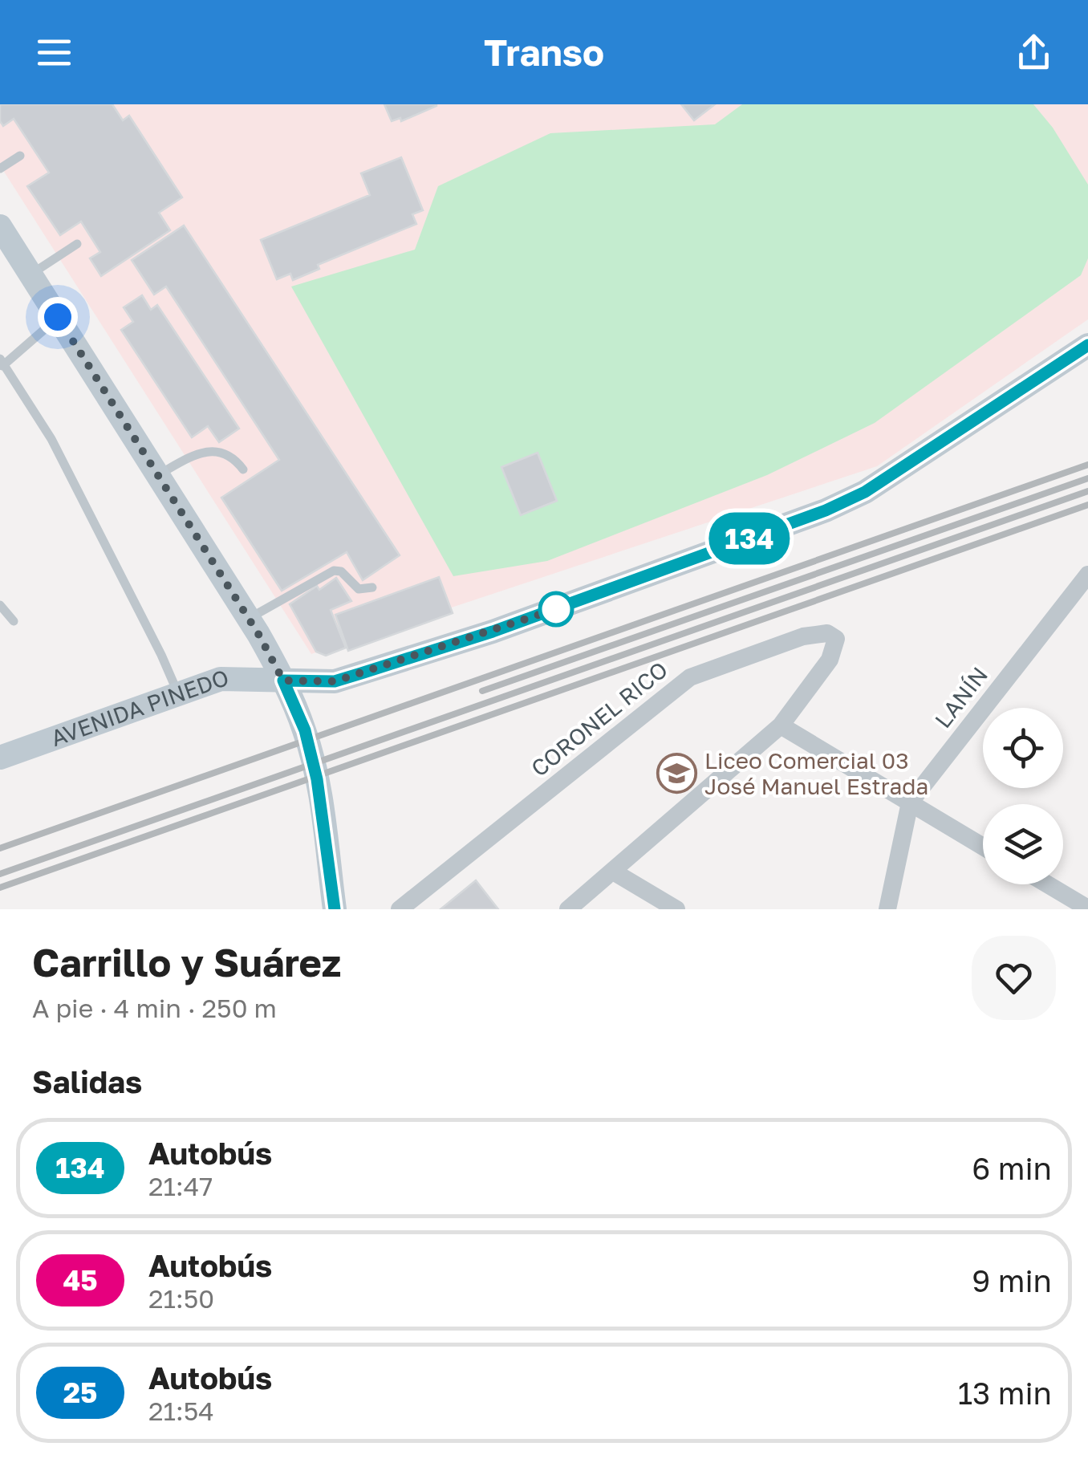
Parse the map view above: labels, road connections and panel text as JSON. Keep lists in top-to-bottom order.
{
  "streets": {
    "main road": ["AVENIDA PINEDO"],
    "street": ["LANÍN", "CORONEL RICO"]
  },
  "places": {
    "school or university": ["Liceo Comercial 03 José Manuel Estrada"]
  },
  "lines": ["bus line 134"],
  "page": {
    "header": "Transo",
    "on_map": "134",
    "heading": [
      ["Carrillo y Suárez", "A pie · 4 min · 250 m"],
      "Salidas"
    ],
    "list": [
      {
        "mark": "134",
        "name": "Autobús",
        "note": "21:47",
        "value": "6 min"
      },
      {
        "mark": "45",
        "name": "Autobús",
        "note": "21:50",
        "value": "9 min"
      },
      {
        "mark": "25",
        "name": "Autobús",
        "note": "21:54",
        "value": "13 min"
      }
    ]
  }
}
